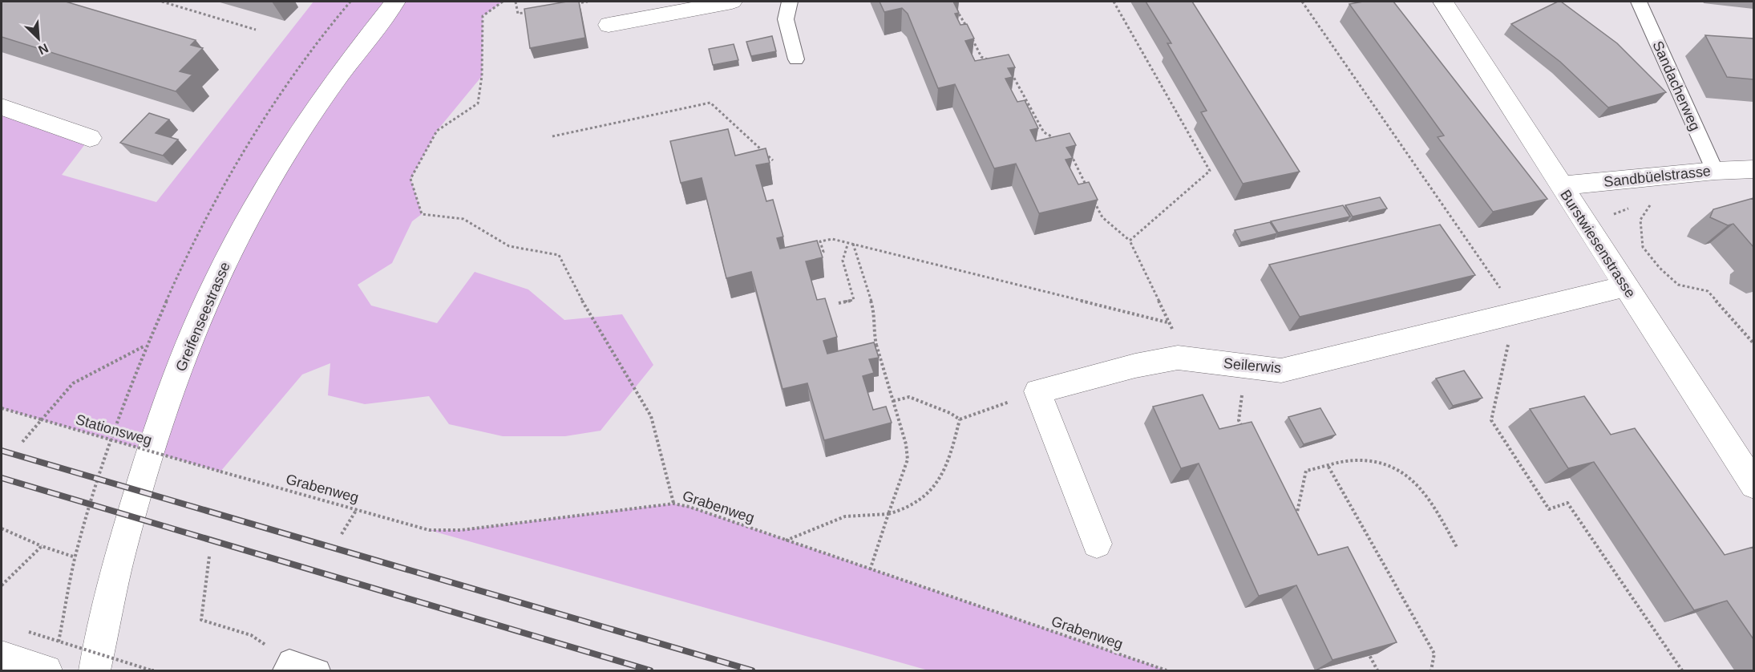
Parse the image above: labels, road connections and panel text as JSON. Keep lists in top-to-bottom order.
{
  "streets": {
    "street": [
      "Sandbüelstrasse",
      "Burstwiesenstrasse",
      "Greifenseestrasse",
      "Seilerwis"
    ],
    "lane": ["Sandacherweg"],
    "path": ["Stationsweg", "Grabenweg"]
  },
  "crossings": [
    ["Sandacherweg", "Sandbüelstrasse"],
    ["Sandbüelstrasse", "Burstwiesenstrasse"],
    ["Burstwiesenstrasse", "Seilerwis"],
    ["Stationsweg", "Grabenweg"]
  ],
  "north": "bottom right"
}
